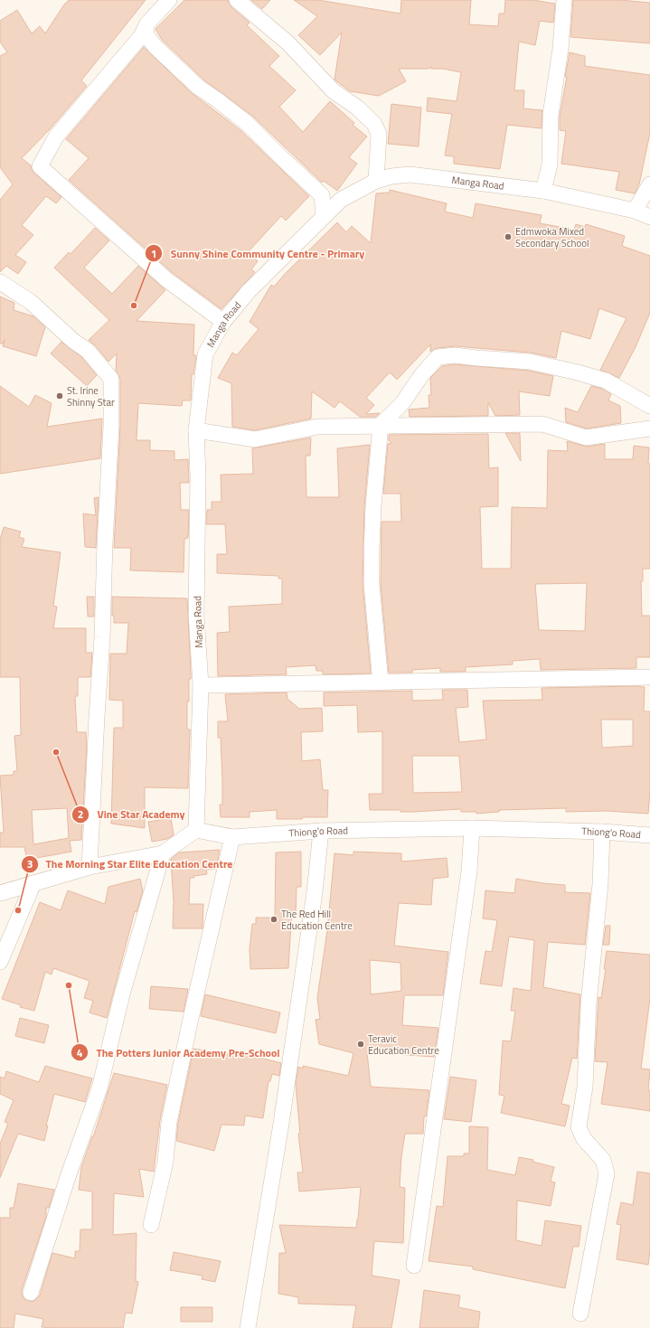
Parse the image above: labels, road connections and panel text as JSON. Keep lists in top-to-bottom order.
{
  "streets": {
    "street": ["Manga Road", "Thiong'o Road"]
  },
  "crossings": [
    ["Manga Road", "Thiong'o Road"]
  ],
  "places": [
    "Edmwoka Mixed Secondary School",
    "Sunny Shine Community Centre - Primary",
    "St. Irine Shinny Star",
    "Vine Star Academy",
    "The Morning Star Elite Education Centre",
    "The Red Hill Education Centre",
    "The Potters Junior Academy Pre-School",
    "Teravic Education Centre"
  ]
}
